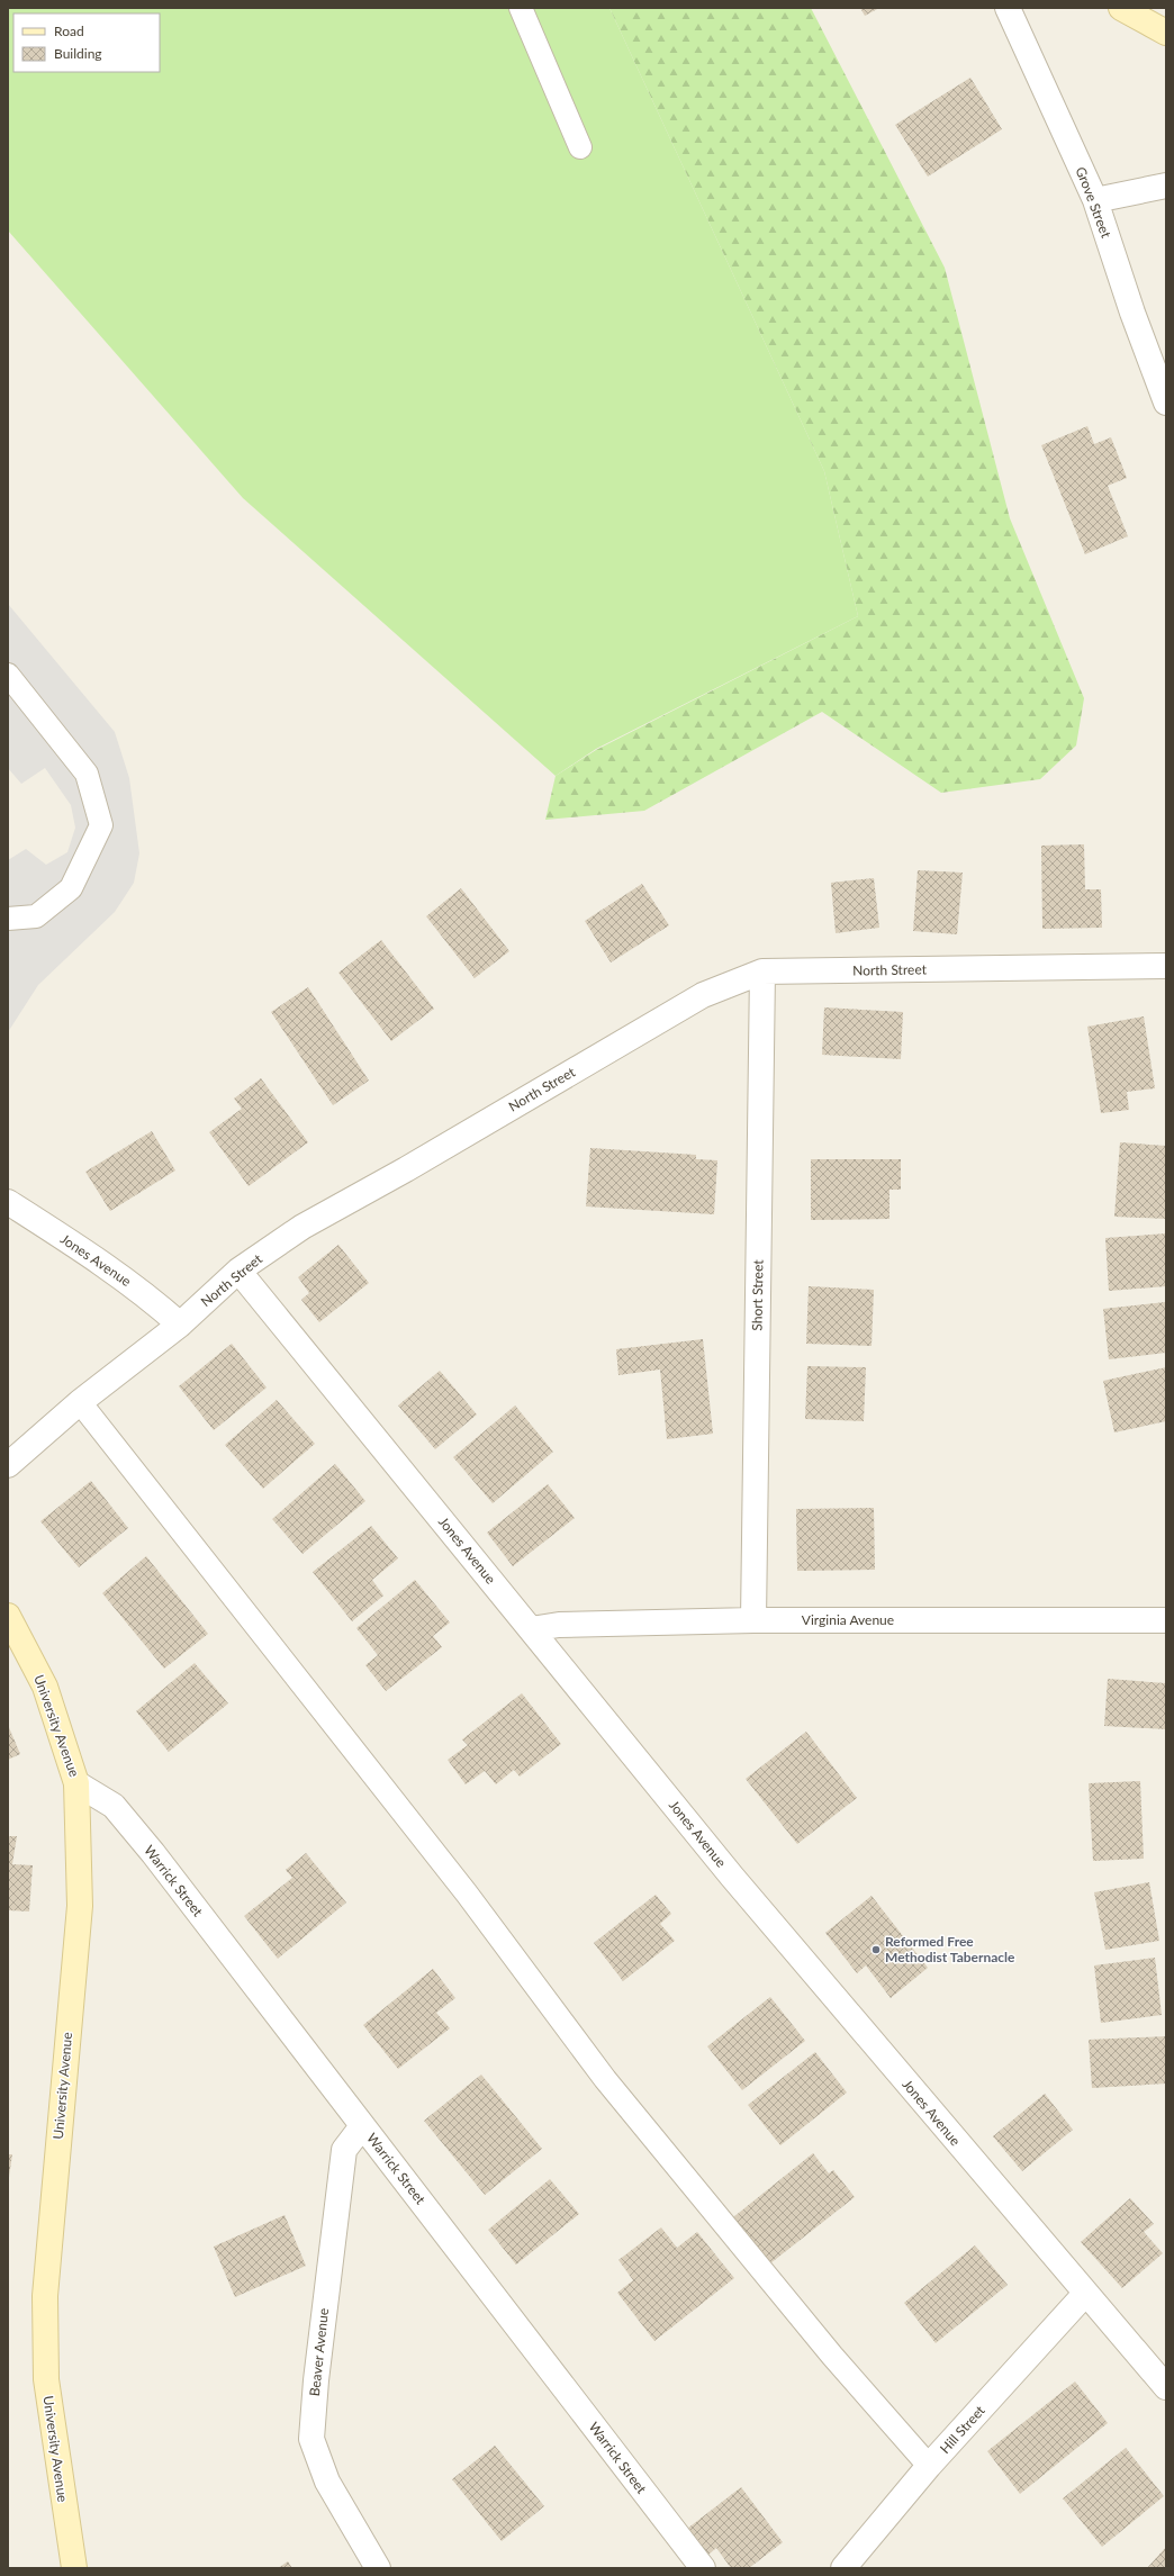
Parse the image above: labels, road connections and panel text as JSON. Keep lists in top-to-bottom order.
{
  "streets": {
    "street": [
      "Grove Street",
      "North Street",
      "Jones Avenue",
      "Short Street",
      "Virginia Avenue",
      "University Avenue",
      "Warrick Street",
      "Beaver Avenue",
      "Hill Street"
    ]
  },
  "crossings": [
    ["North Street", "Jones Avenue"],
    ["North Street", "Short Street"],
    ["Jones Avenue", "Virginia Avenue"],
    ["Jones Avenue", "Hill Street"],
    ["Short Street", "Virginia Avenue"],
    ["University Avenue", "Warrick Street"],
    ["Warrick Street", "Beaver Avenue"]
  ],
  "places": ["Reformed Free Methodist Tabernacle"],
  "legend": ["Road", "Building"]
}
